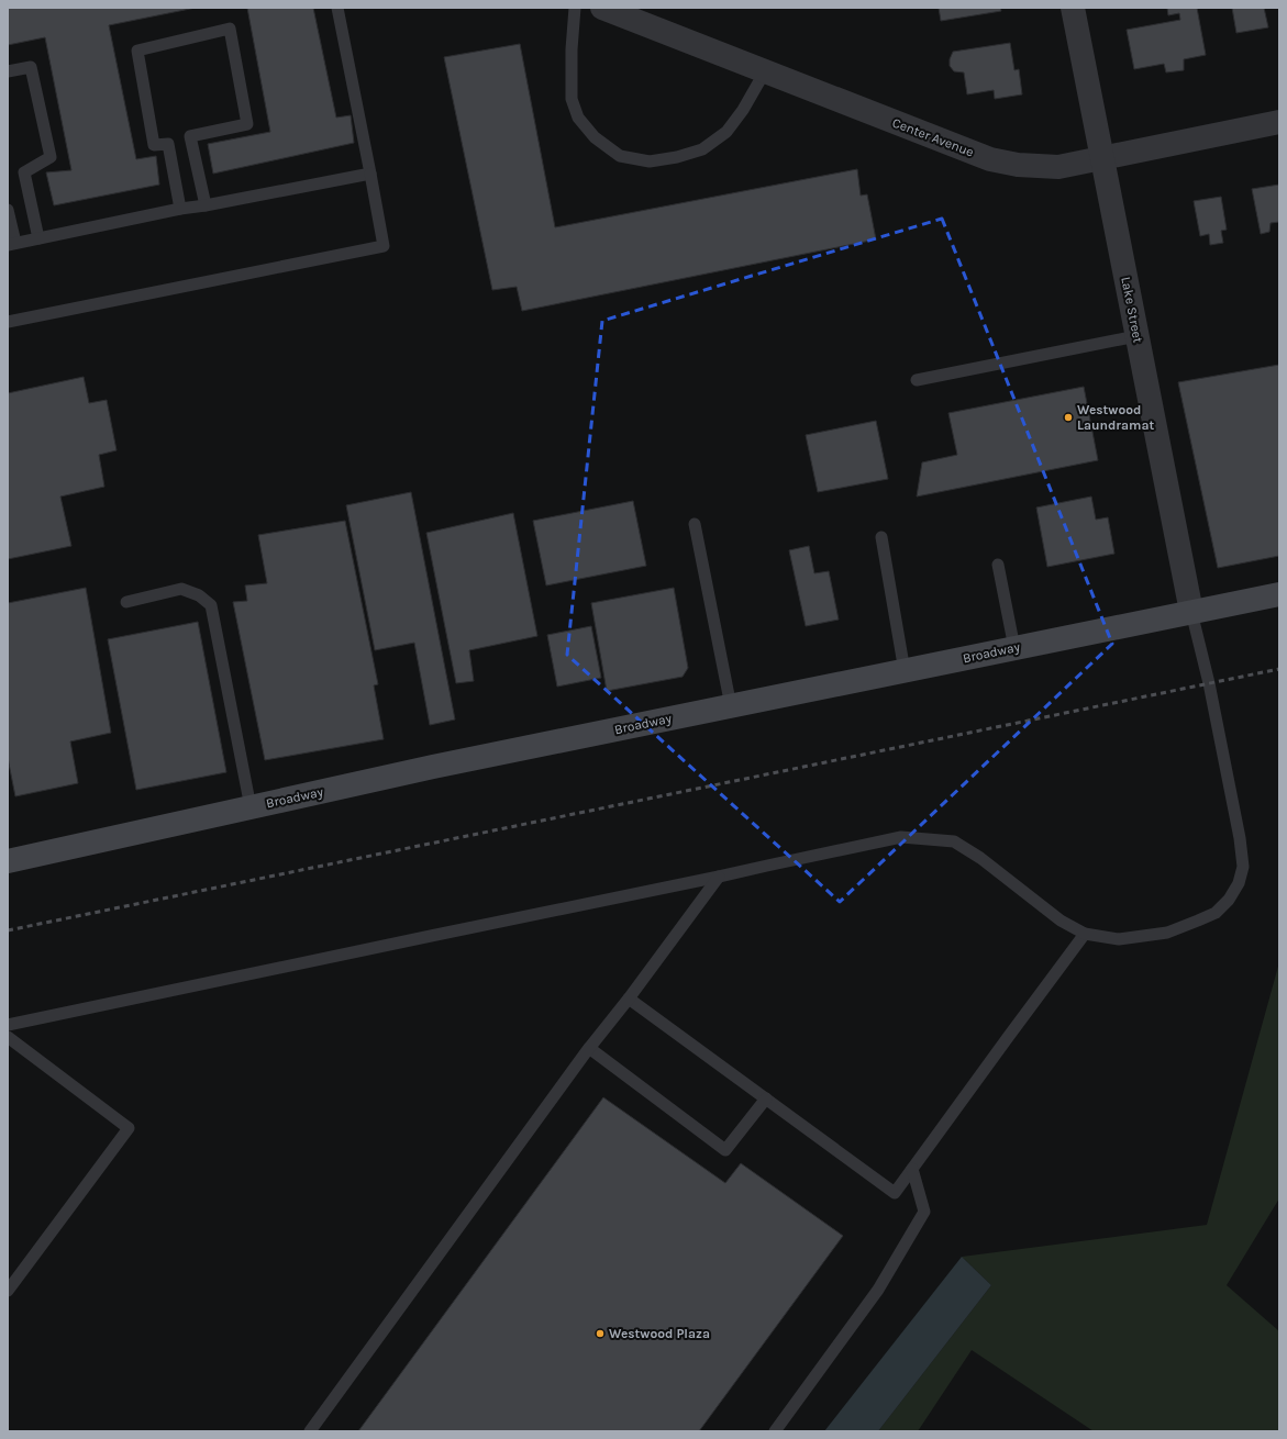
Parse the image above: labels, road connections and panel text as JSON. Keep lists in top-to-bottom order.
{
  "streets": {
    "street": ["Center Avenue", "Lake Street", "Broadway"]
  },
  "crossings": [
    ["Center Avenue", "Lake Street"],
    ["Lake Street", "Broadway"]
  ],
  "places": ["Westwood Laundramat", "Westwood Plaza"]
}
